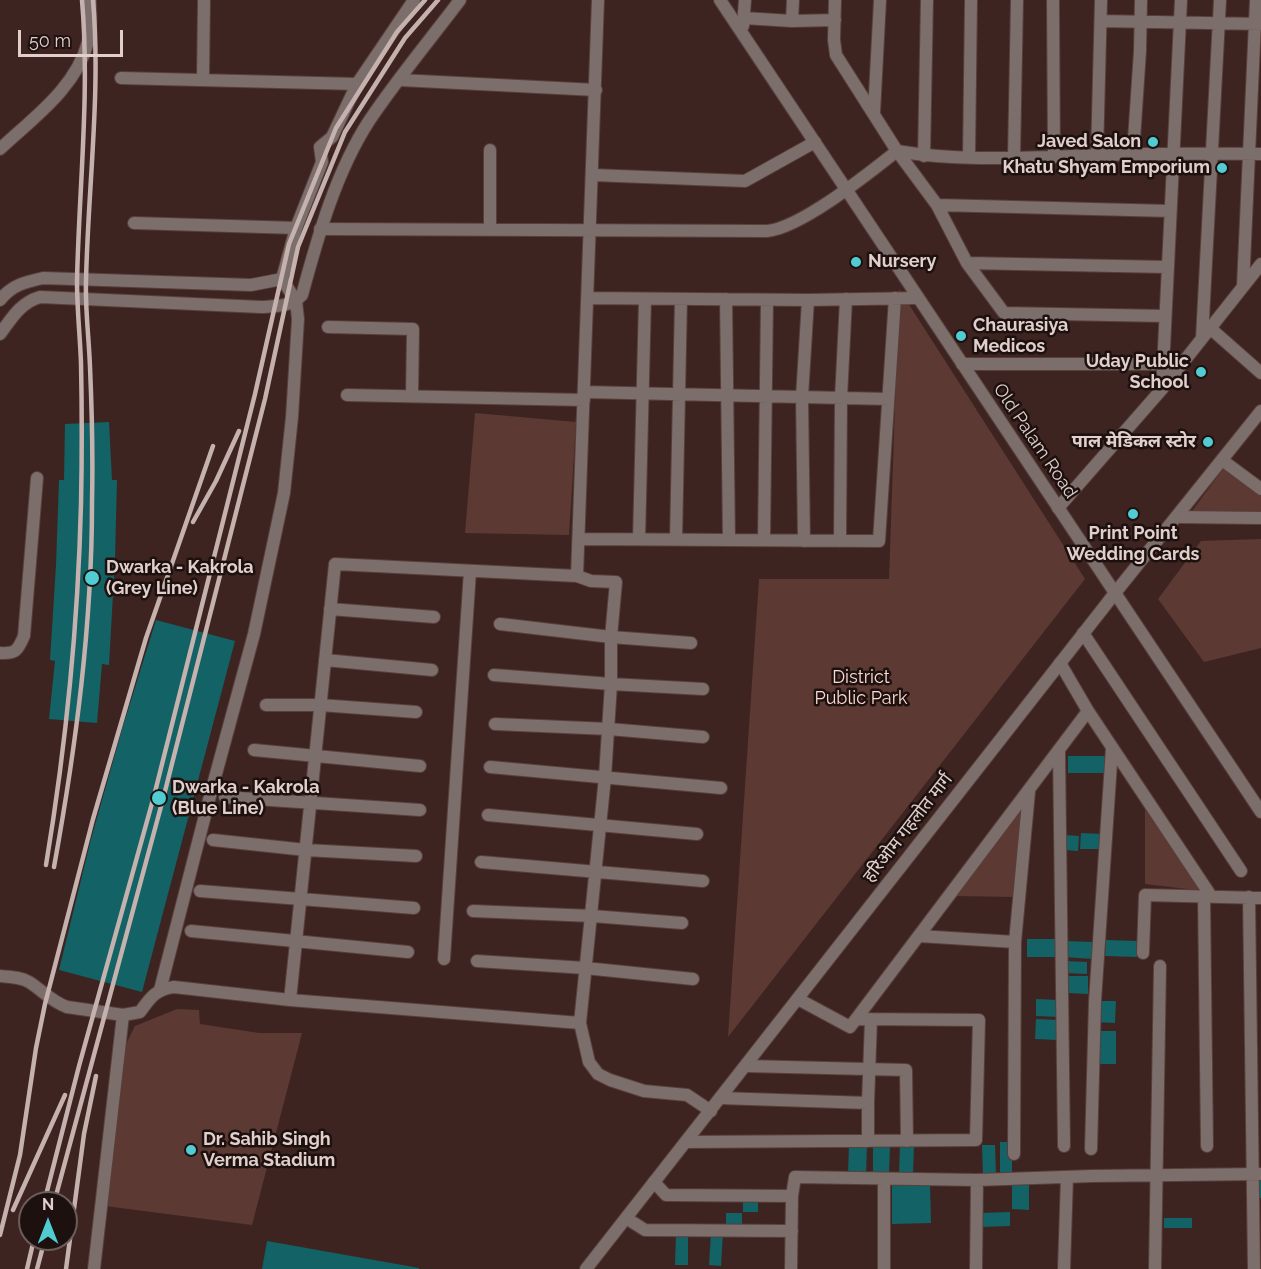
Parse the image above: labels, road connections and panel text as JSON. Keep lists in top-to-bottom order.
{
  "streets": {
    "street": ["Old Palam Road", "हरिओम गहलोत मार्ग"]
  },
  "crossings": [
    ["Old Palam Road", "हरिओम गहलोत मार्ग"]
  ],
  "parks": ["District Public Park"],
  "places": [
    "Javed Salon",
    "Khatu Shyam Emporium",
    "Nursery",
    "Chaurasiya Medicos",
    "Uday Public School",
    "पाल मेडिकल स्टोर",
    "Print Point Wedding Cards",
    "Dwarka - Kakrola (Grey Line)",
    "Dwarka - Kakrola (Blue Line)",
    "Dr. Sahib Singh Verma Stadium"
  ],
  "scale_bar": "50 m",
  "north": "top"
}
